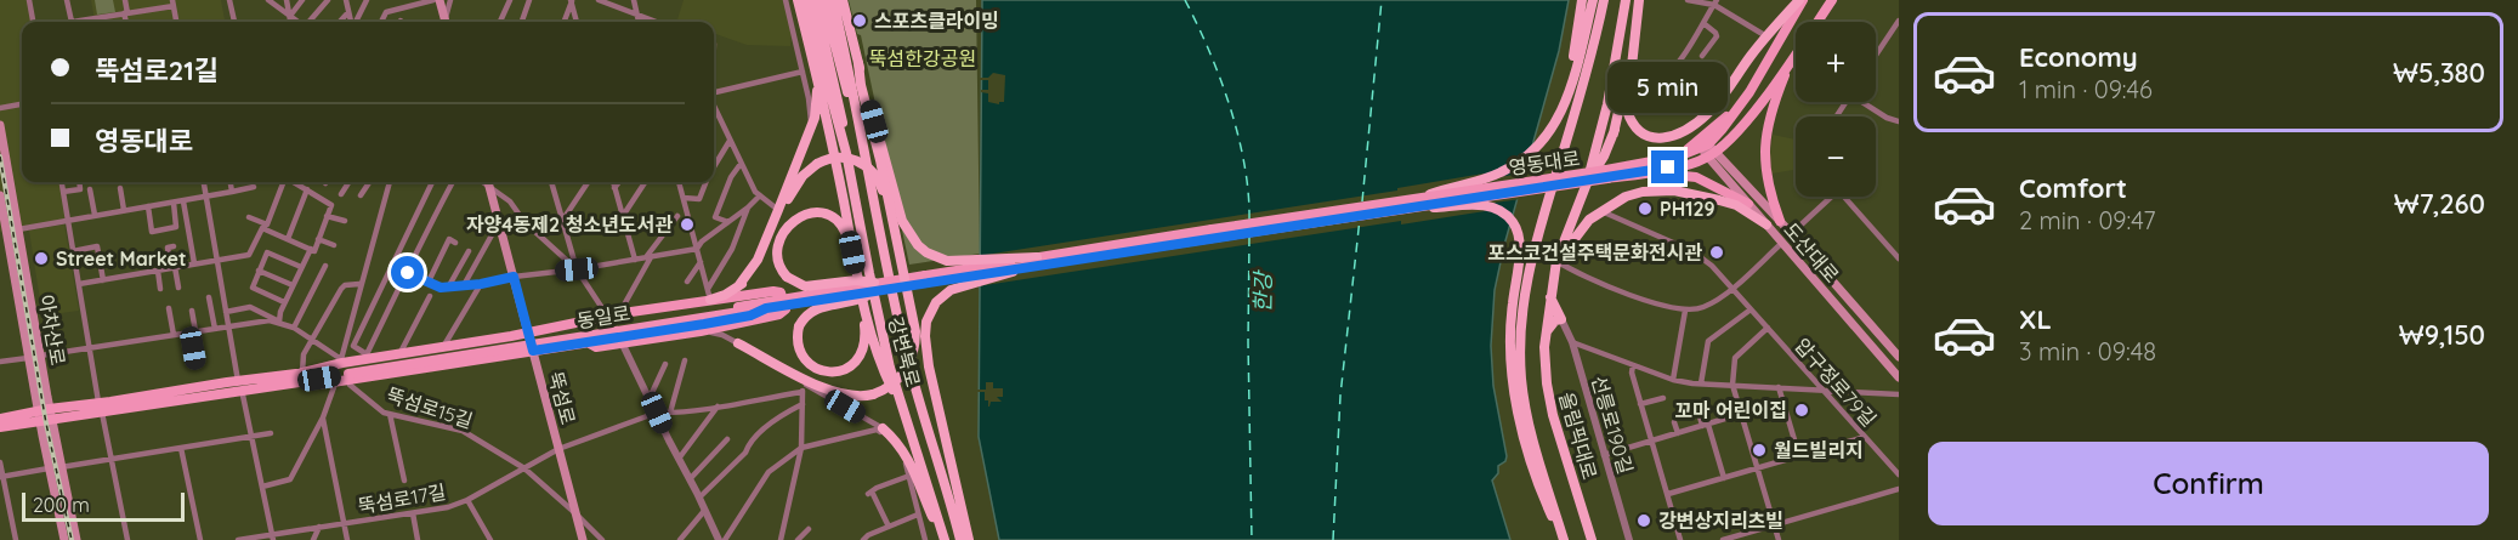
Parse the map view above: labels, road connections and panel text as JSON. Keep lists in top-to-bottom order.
{
  "streets": {
    "highway": ["강변북로", "올림픽대로"],
    "main road": [
      "영동대로",
      "도산대로",
      "동일로",
      "아차산로",
      "뚝섬로"
    ],
    "street": [
      "압구정로79길",
      "뚝섬로15길",
      "선릉로190길",
      "뚝섬로17길"
    ]
  },
  "crossings": [
    ["영동대로", "도산대로"],
    ["영동대로", "동일로"],
    ["동일로", "아차산로"],
    ["동일로", "뚝섬로"],
    ["동일로", "뚝섬로15길"],
    ["뚝섬로", "뚝섬로15길"],
    ["뚝섬로", "뚝섬로17길"],
    ["뚝섬로15길", "뚝섬로17길"]
  ],
  "water": ["한강"],
  "parks": ["뚝섬한강공원"],
  "places": [
    "스포츠클라이밍",
    "PH129",
    "자양4동제2 청소년도서관",
    "포스코건설주택문화전시관",
    "Street Market",
    "꼬마 어린이집",
    "월드빌리지",
    "강변상지리츠빌"
  ],
  "scale_bar": "200 m",
  "page": {
    "list": [
      {
        "name": "Economy",
        "note": "1 min · 09:46",
        "value": "₩5,380"
      },
      {
        "name": "Comfort",
        "note": "2 min · 09:47",
        "value": "₩7,260"
      },
      {
        "name": "XL",
        "note": "3 min · 09:48",
        "value": "₩9,150"
      }
    ],
    "map_buttons": ["+", "−"],
    "banner": ["뚝섬로21길", "영동대로"],
    "bubble": "5 min",
    "buttons": "Confirm",
    "scale": "200 m"
  }
}
